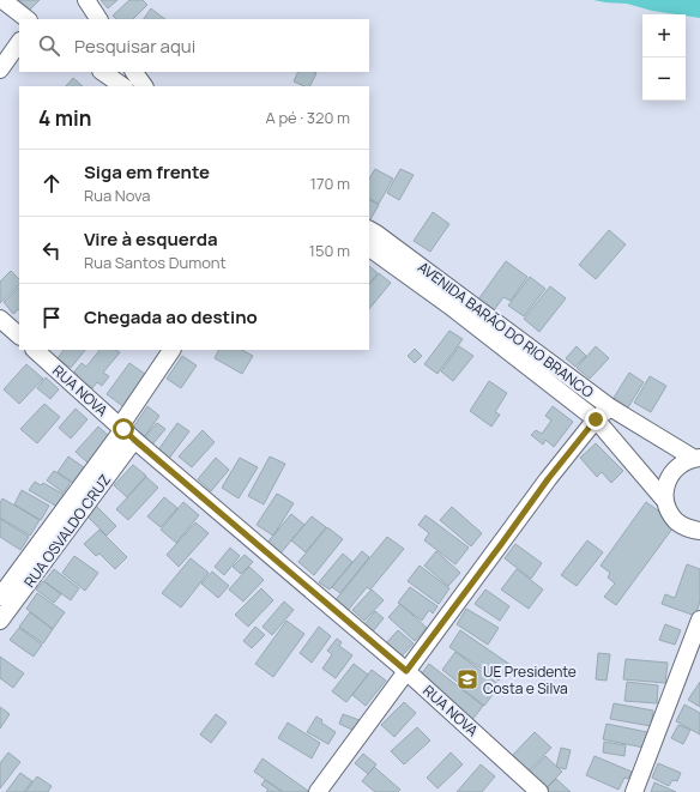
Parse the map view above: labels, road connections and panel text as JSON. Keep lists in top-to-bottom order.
{
  "streets": {
    "street": ["AVENIDA BARÃO DO RIO BRANCO", "RUA NOVA", "RUA OSVALDO CRUZ"]
  },
  "crossings": [
    ["RUA NOVA", "RUA OSVALDO CRUZ"]
  ],
  "places": {
    "school or university": ["UE Presidente Costa e Silva"]
  },
  "page": {
    "map_buttons": ["+", "−"],
    "search": "Pesquisar aqui",
    "heading": ["4 min", "A pé · 320 m"],
    "list": [
      ["Siga em frente", "Rua Nova", "170 m"],
      ["Vire à esquerda", "Rua Santos Dumont", "150 m"],
      "Chegada ao destino"
    ]
  }
}
